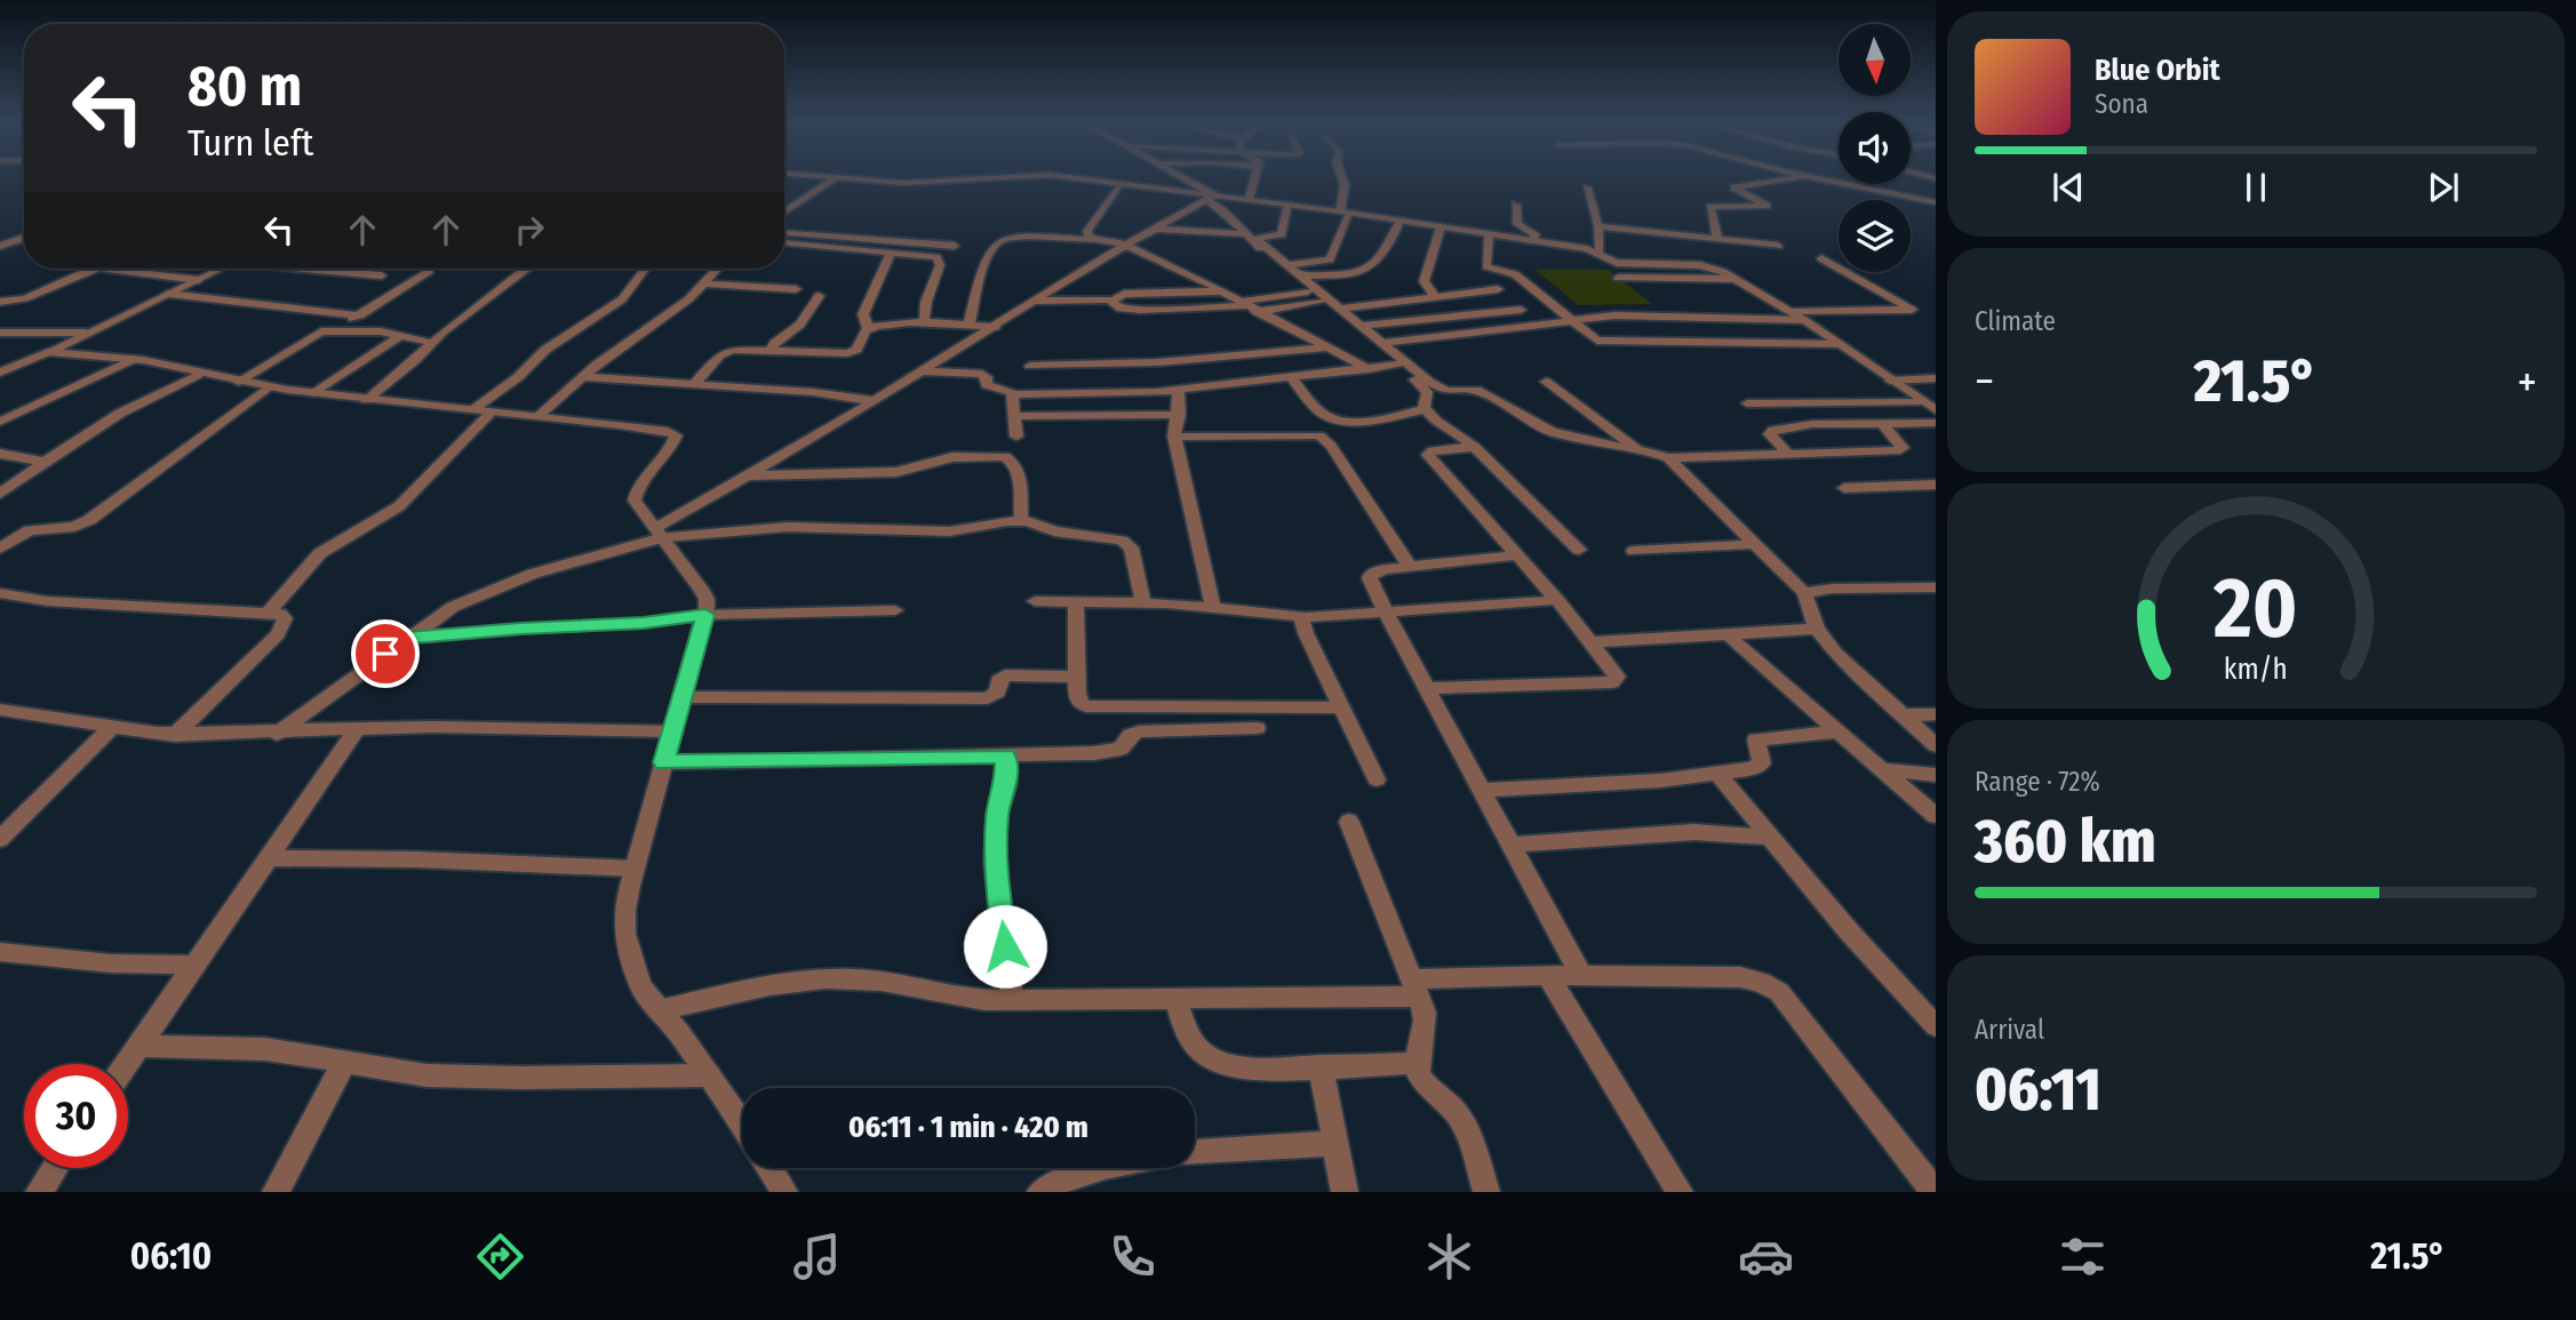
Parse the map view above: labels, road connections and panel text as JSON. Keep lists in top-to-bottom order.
{
  "north": "bottom",
  "page": {
    "turn": ["80 m", "Turn left"],
    "song": ["Blue Orbit", "Sona"],
    "tile": [
      "Climate",
      ["Range · 72%", "360 km"],
      ["Arrival", "06:11"]
    ],
    "heat": ["−", "21.5°", "+"],
    "limit": "30",
    "trip": "06:11 · 1 min · 420 m",
    "tabs": ["06:10", "21.5°"],
    "gauge": ["20", "km/h"]
  }
}
